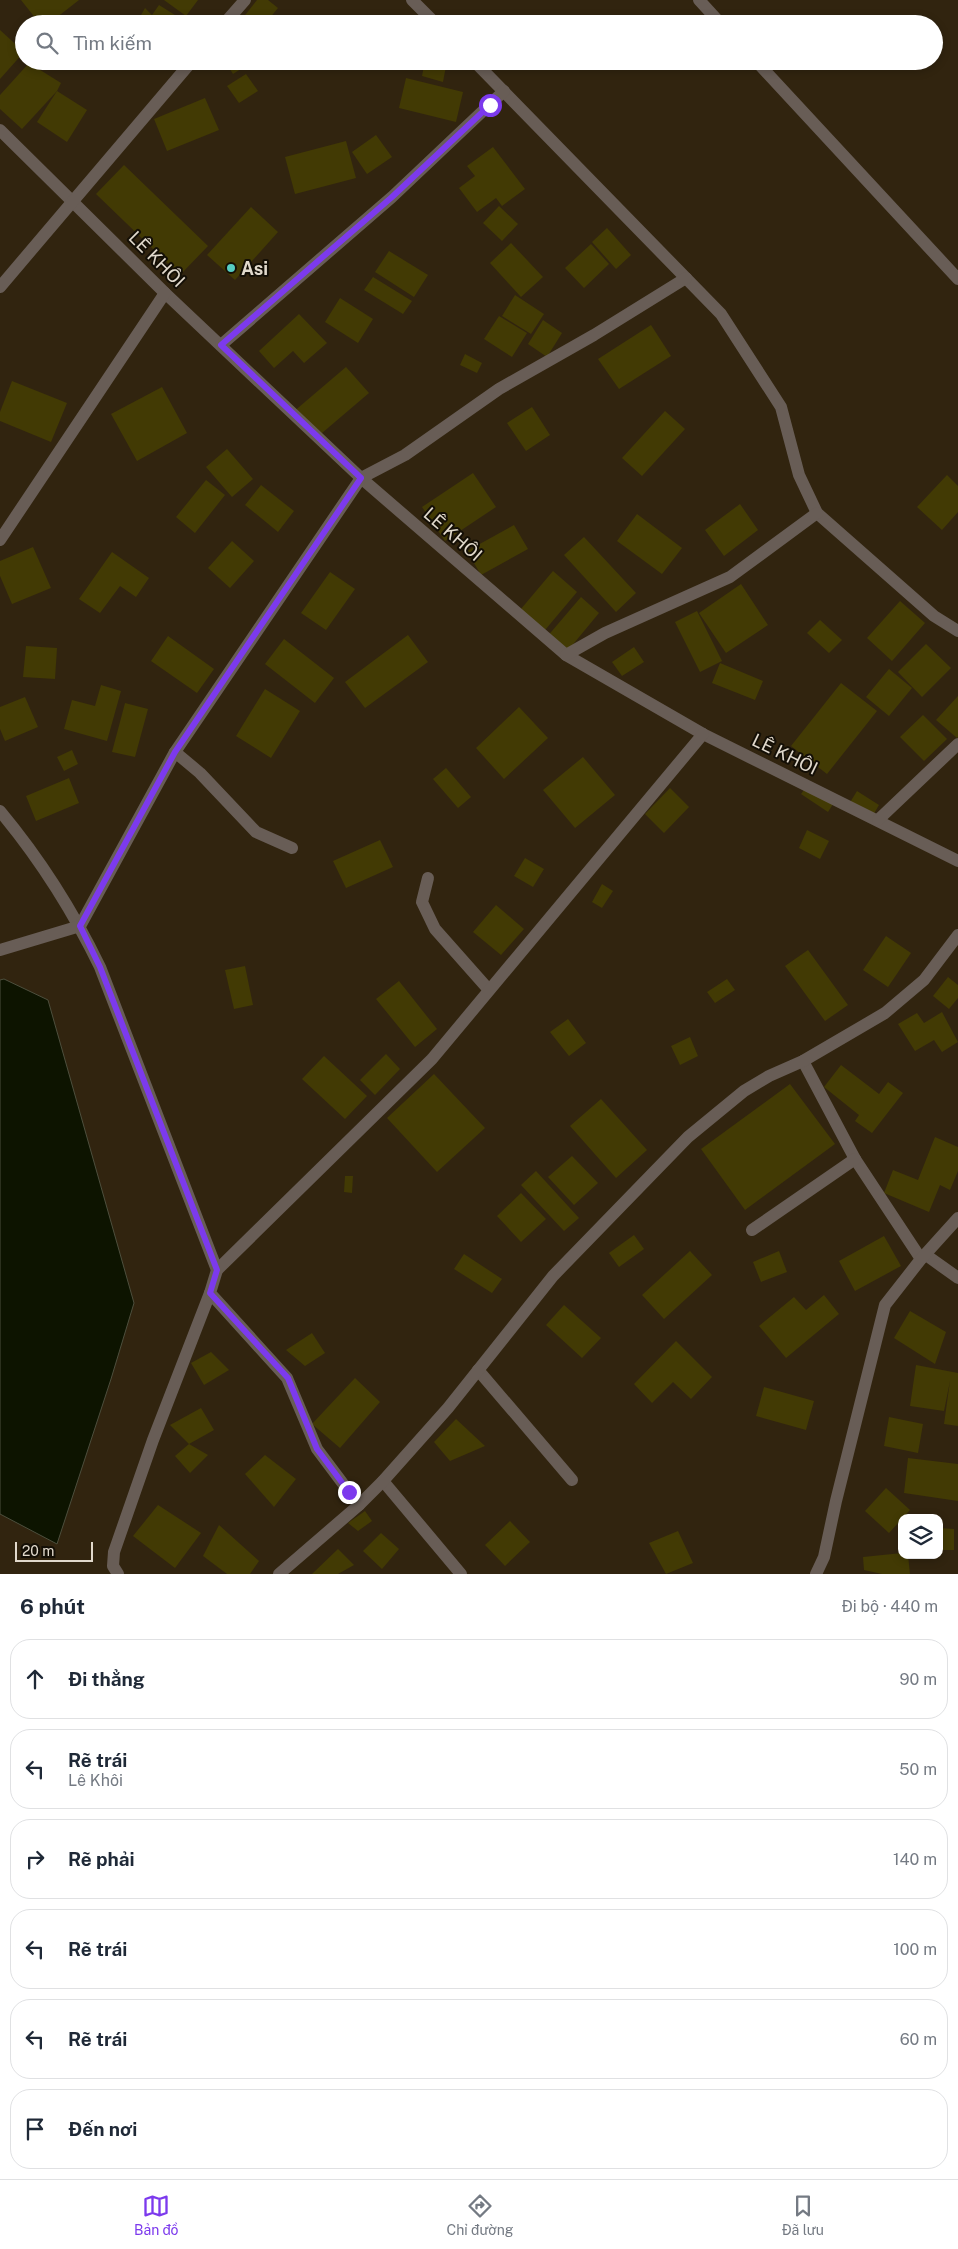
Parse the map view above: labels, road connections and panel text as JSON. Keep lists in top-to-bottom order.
{
  "streets": {
    "street": ["LÊ KHÔI"]
  },
  "places": ["Asi"],
  "scale_bar": "20 m",
  "page": {
    "search": "Tìm kiếm",
    "scale": "20 m",
    "heading": ["6 phút", "Đi bộ · 440 m"],
    "list": [
      ["Đi thẳng", "90 m"],
      ["Rẽ trái", "Lê Khôi", "50 m"],
      ["Rẽ phải", "140 m"],
      ["Rẽ trái", "100 m"],
      ["Rẽ trái", "60 m"],
      "Đến nơi"
    ],
    "nav": ["Bản đồ", "Chỉ đường", "Đã lưu"]
  }
}
